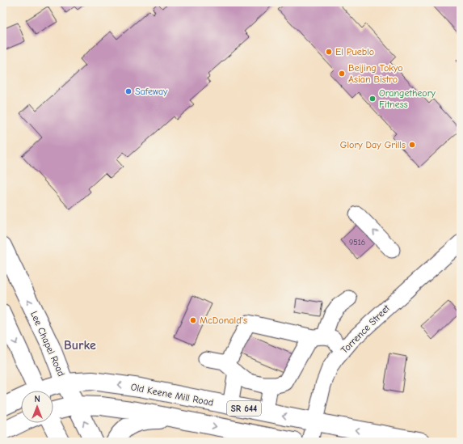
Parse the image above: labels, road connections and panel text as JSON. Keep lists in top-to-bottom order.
{
  "streets": {
    "main road": ["Lee Chapel Road", "Old Keene Mill Road", "SR 644"],
    "street": ["Torrence Street"]
  },
  "crossings": [
    ["Torrence Street", "Old Keene Mill Road"],
    ["Lee Chapel Road", "Old Keene Mill Road"],
    ["Lee Chapel Road", "SR 644"]
  ],
  "districts": ["Burke"],
  "places": [
    "El Pueblo",
    "Beijing Tokyo Asian Bistro",
    "Safeway",
    "Orangetheory Fitness",
    "Glory Day Grills",
    "McDonald's"
  ],
  "house_numbers": ["9516"],
  "north": "top"
}
